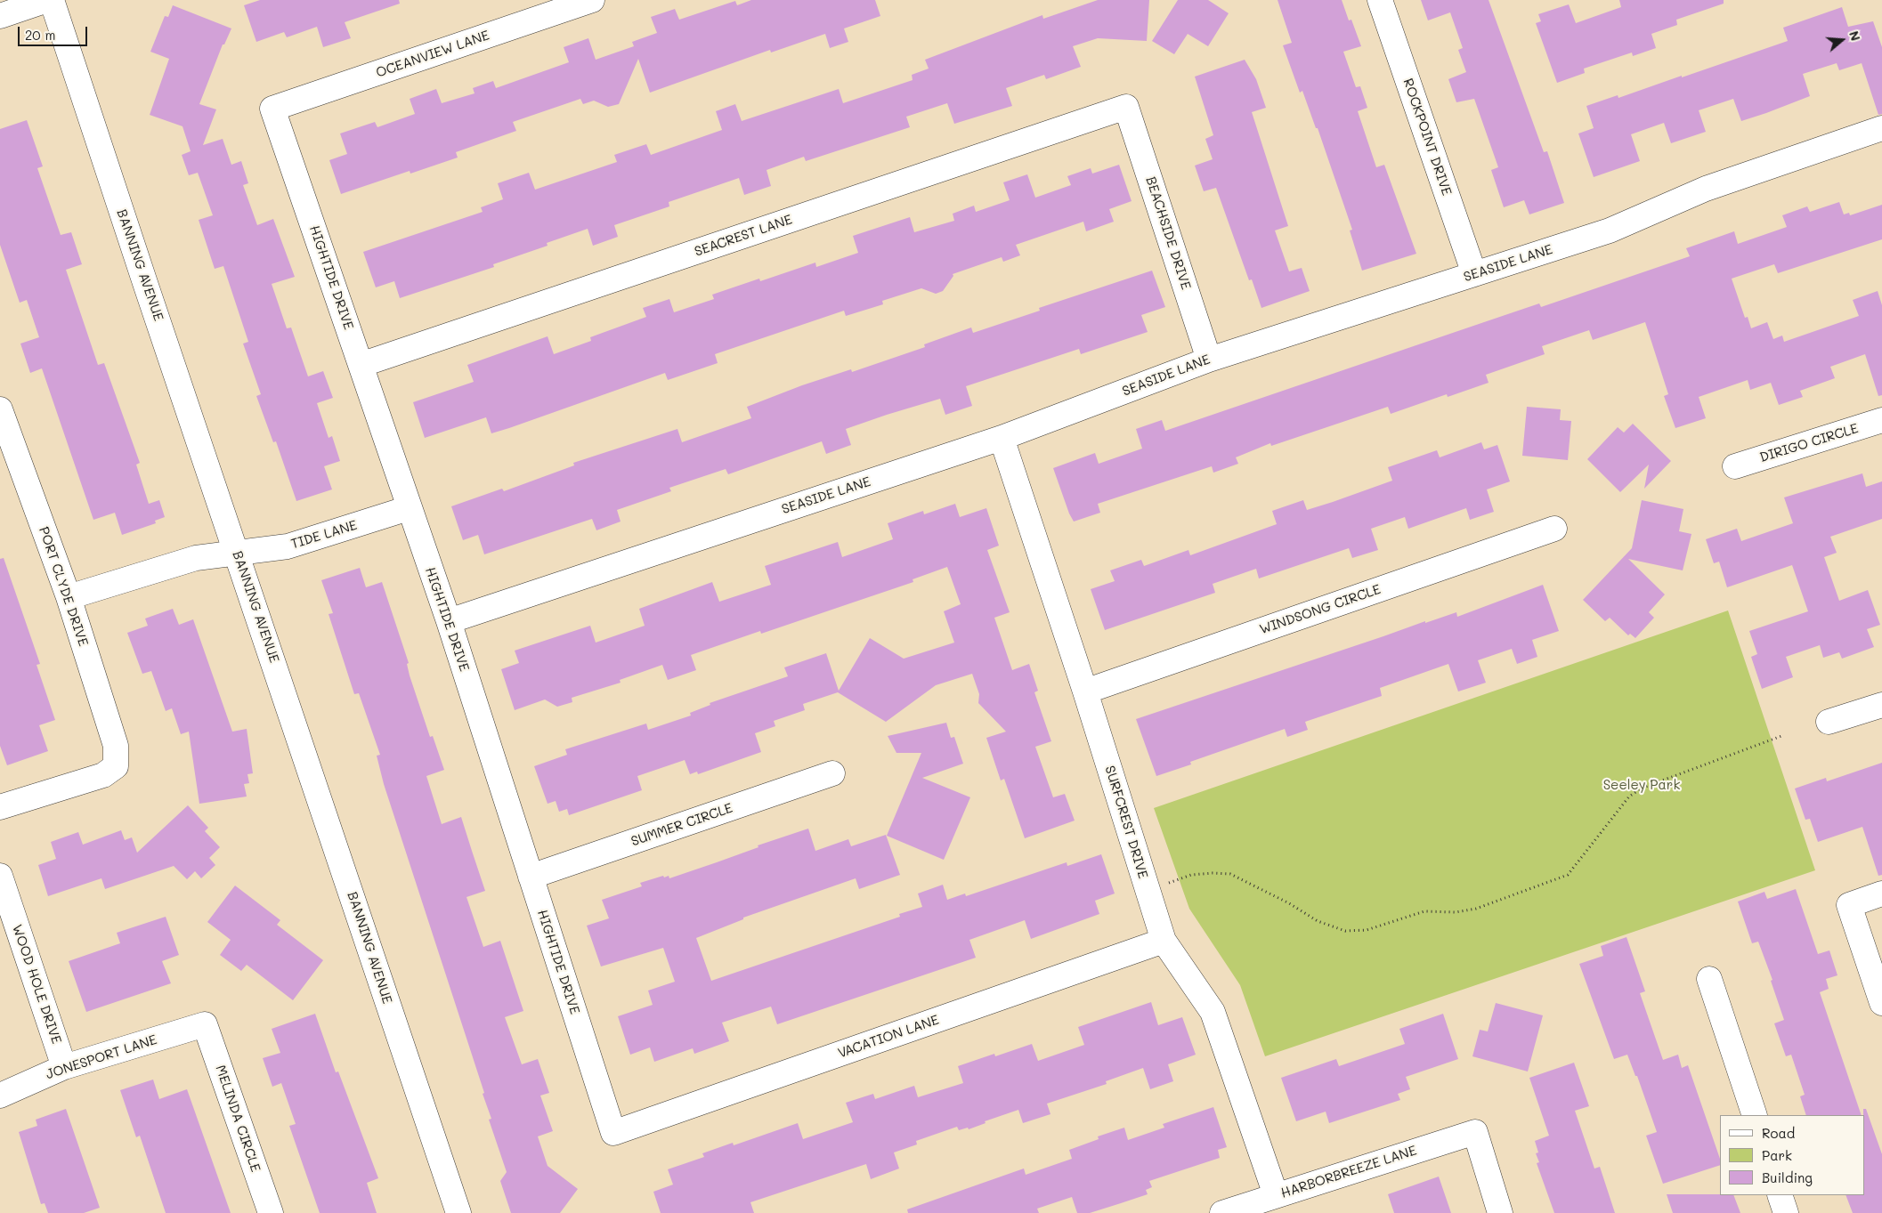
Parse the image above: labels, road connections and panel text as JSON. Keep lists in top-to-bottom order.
{
  "streets": {
    "street": [
      "OCEANVIEW LANE",
      "ROCKPOINT DRIVE",
      "BEACHSIDE DRIVE",
      "SEACREST LANE",
      "SEASIDE LANE",
      "BANNING AVENUE",
      "HIGHTIDE DRIVE",
      "DIRIGO CIRCLE",
      "TIDE LANE",
      "PORT CLYDE DRIVE",
      "WINDSONG CIRCLE",
      "SURFCREST DRIVE",
      "SUMMER CIRCLE",
      "WOOD HOLE DRIVE",
      "VACATION LANE",
      "JONESPORT LANE",
      "MELINDA CIRCLE",
      "HARBORBREEZE LANE"
    ]
  },
  "crossings": [
    ["OCEANVIEW LANE", "HIGHTIDE DRIVE"],
    ["ROCKPOINT DRIVE", "SEASIDE LANE"],
    ["BEACHSIDE DRIVE", "SEACREST LANE"],
    ["BEACHSIDE DRIVE", "SEASIDE LANE"],
    ["SEACREST LANE", "HIGHTIDE DRIVE"],
    ["SEASIDE LANE", "HIGHTIDE DRIVE"],
    ["SEASIDE LANE", "SURFCREST DRIVE"],
    ["BANNING AVENUE", "TIDE LANE"],
    ["HIGHTIDE DRIVE", "TIDE LANE"],
    ["HIGHTIDE DRIVE", "SUMMER CIRCLE"],
    ["HIGHTIDE DRIVE", "VACATION LANE"],
    ["TIDE LANE", "PORT CLYDE DRIVE"],
    ["WINDSONG CIRCLE", "SURFCREST DRIVE"],
    ["SURFCREST DRIVE", "VACATION LANE"],
    ["SURFCREST DRIVE", "HARBORBREEZE LANE"],
    ["WOOD HOLE DRIVE", "JONESPORT LANE"],
    ["JONESPORT LANE", "MELINDA CIRCLE"]
  ],
  "parks": ["Seeley Park"],
  "legend": ["Road", "Park", "Building"],
  "scale_bar": "20 m",
  "north": "right"
}
